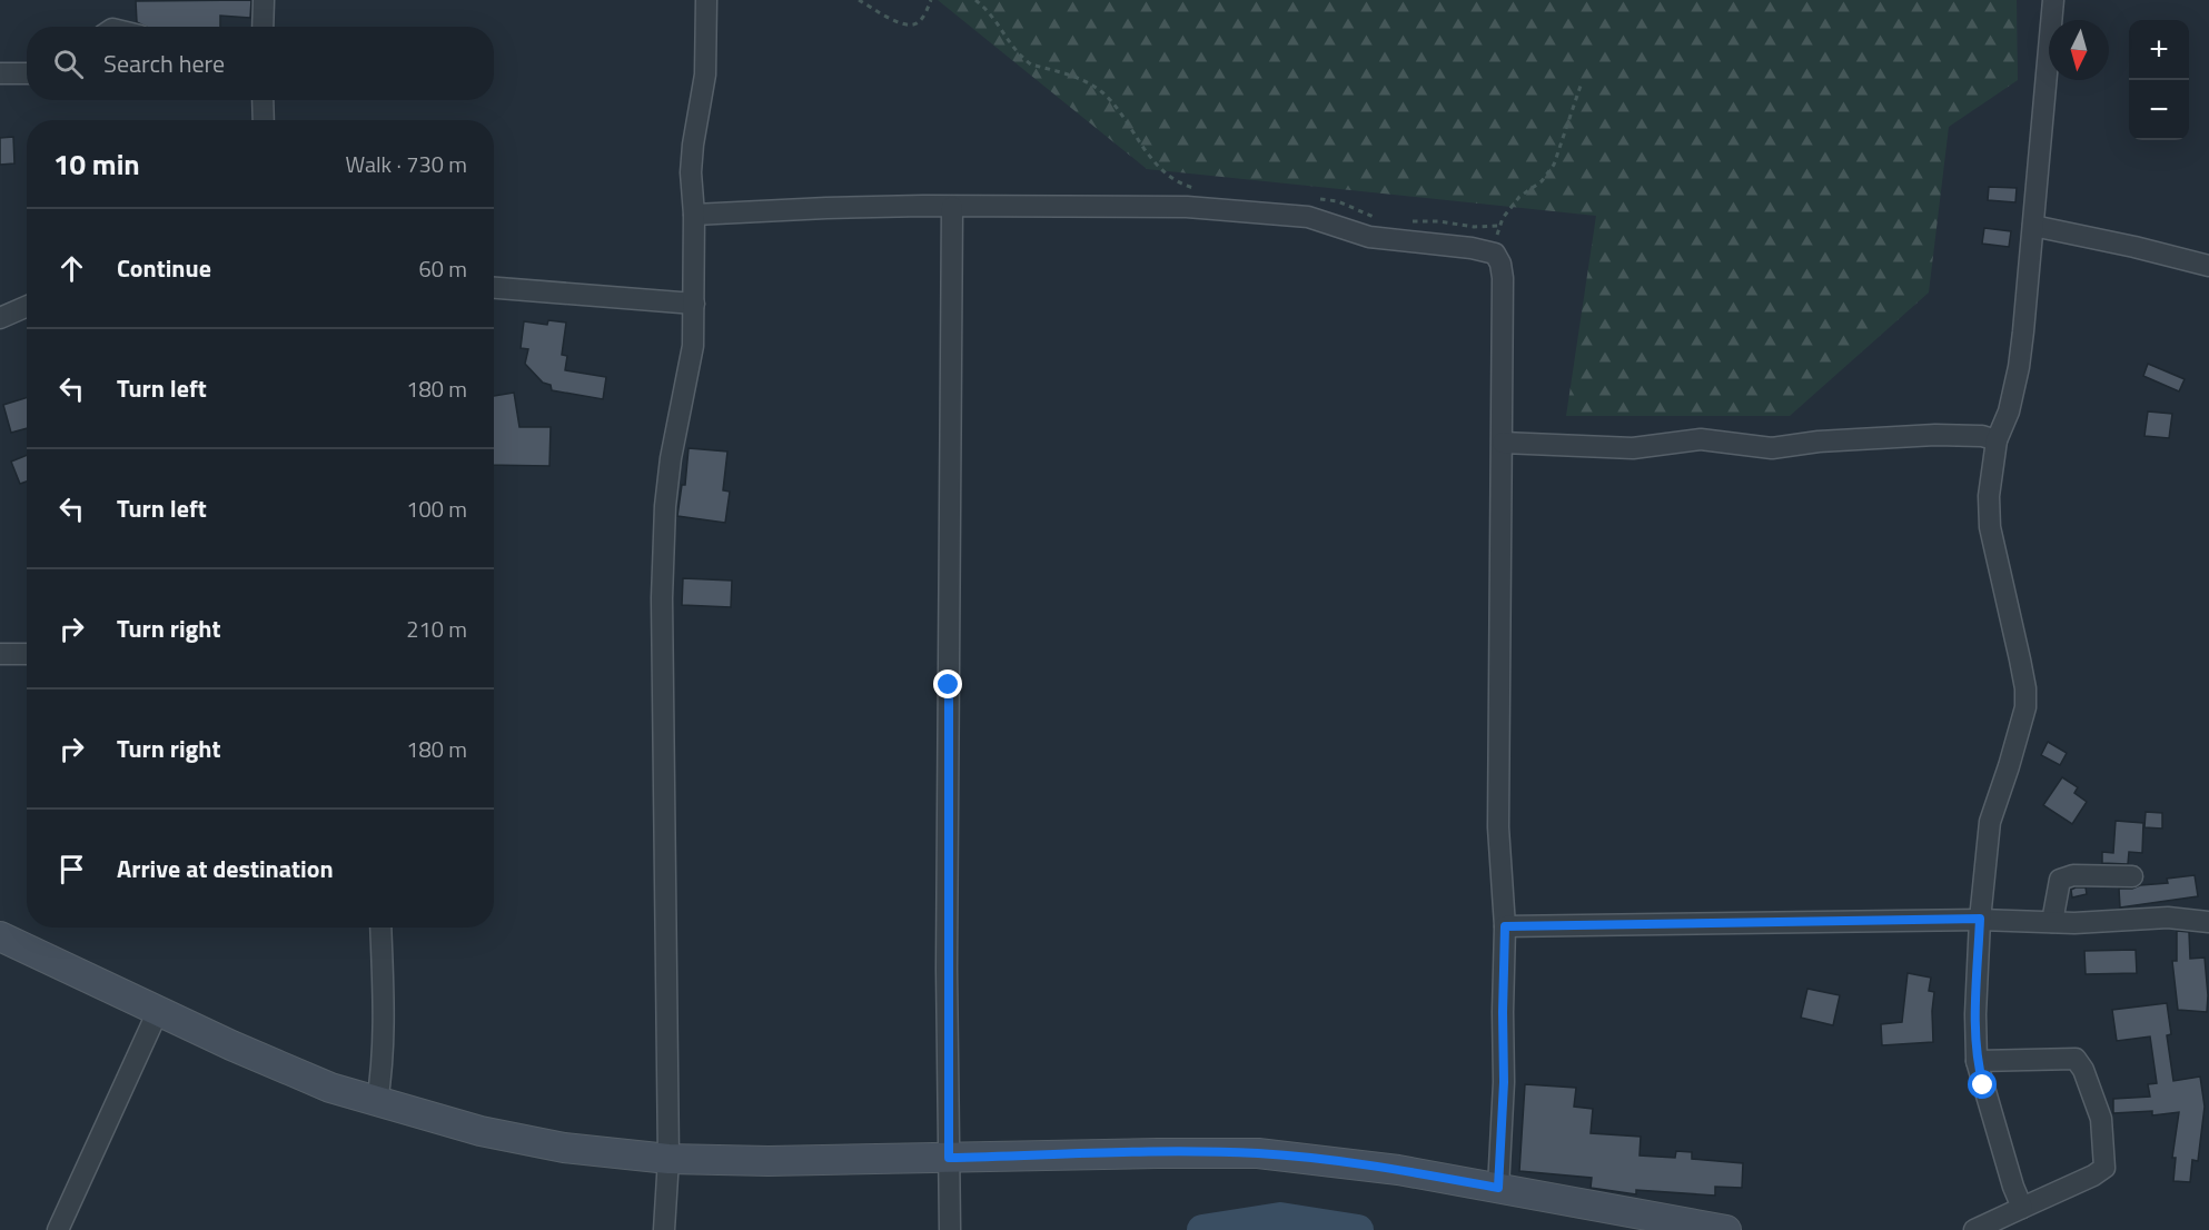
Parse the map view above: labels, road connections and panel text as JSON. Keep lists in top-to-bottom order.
{
  "north": "bottom",
  "page": {
    "map_buttons": ["+", "−"],
    "search": "Search here",
    "heading": ["10 min", "Walk · 730 m"],
    "list": [
      ["Continue", "60 m"],
      ["Turn left", "180 m"],
      ["Turn left", "100 m"],
      ["Turn right", "210 m"],
      ["Turn right", "180 m"],
      "Arrive at destination"
    ]
  }
}
